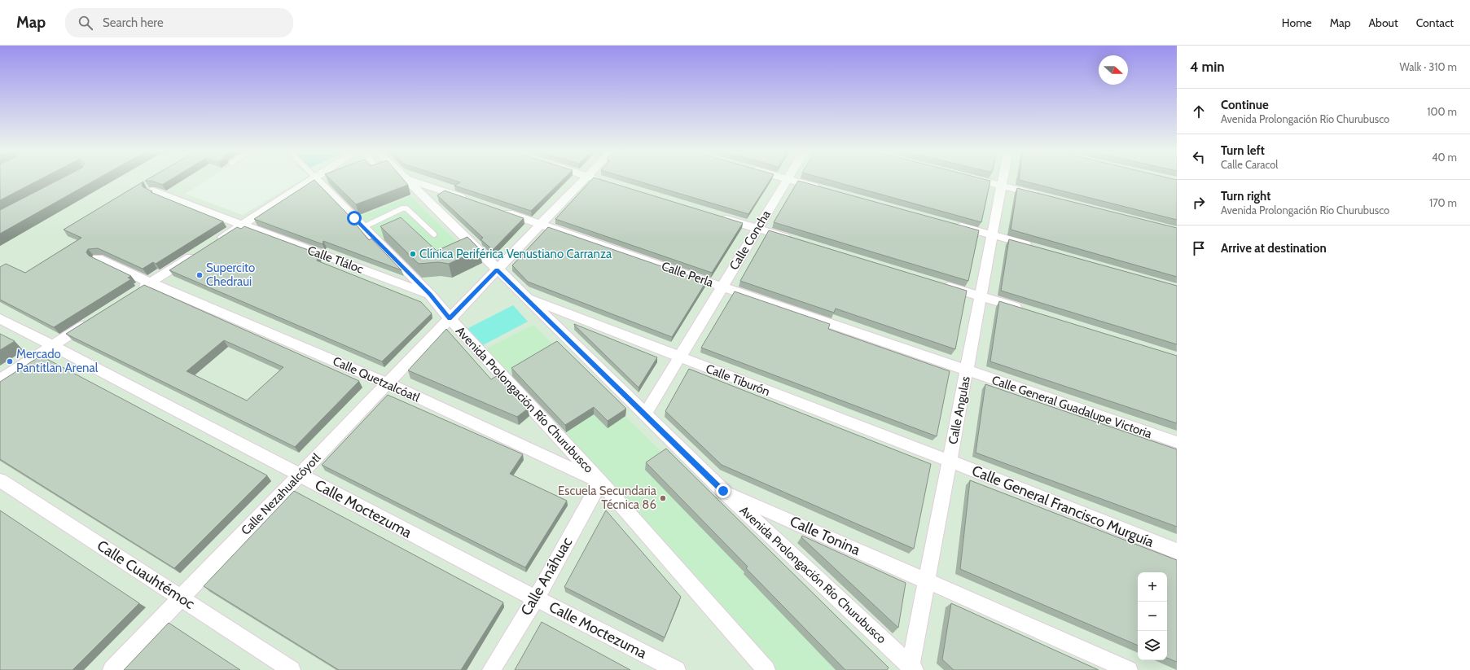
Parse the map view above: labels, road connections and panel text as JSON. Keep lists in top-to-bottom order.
{
  "streets": {
    "street": [
      "Calle Concha",
      "Calle Tláloc",
      "Calle Perla",
      "Calle Quetzalcóatl",
      "Calle Tiburón",
      "Avenida Prolongación Río Churubusco",
      "Calle General Guadalupe Victoria",
      "Calle Angulas",
      "Calle Nezahualcóyotl",
      "Calle General Francisco Murguía",
      "Calle Moctezuma",
      "Calle Tonina",
      "Calle Cuauhtémoc",
      "Calle Anáhuac"
    ]
  },
  "crossings": [
    ["Calle Concha", "Calle Perla"],
    ["Calle Concha", "Calle Tiburón"],
    ["Calle Concha", "Avenida Prolongación Río Churubusco"],
    ["Calle Tláloc", "Avenida Prolongación Río Churubusco"],
    ["Calle Perla", "Calle General Guadalupe Victoria"],
    ["Calle Perla", "Calle Angulas"],
    ["Calle Perla", "Calle Nezahualcóyotl"],
    ["Calle Quetzalcóatl", "Avenida Prolongación Río Churubusco"],
    ["Calle Quetzalcóatl", "Calle Nezahualcóyotl"],
    ["Calle Quetzalcóatl", "Calle Anáhuac"],
    ["Calle Tiburón", "Avenida Prolongación Río Churubusco"],
    ["Calle Tiburón", "Calle Angulas"],
    ["Calle Tiburón", "Calle General Francisco Murguía"],
    ["Avenida Prolongación Río Churubusco", "Calle Angulas"],
    ["Avenida Prolongación Río Churubusco", "Calle Nezahualcóyotl"],
    ["Avenida Prolongación Río Churubusco", "Calle Tonina"],
    ["Avenida Prolongación Río Churubusco", "Calle Anáhuac"],
    ["Calle General Guadalupe Victoria", "Calle Angulas"],
    ["Calle Angulas", "Calle General Francisco Murguía"],
    ["Calle Angulas", "Calle Tonina"],
    ["Calle Nezahualcóyotl", "Calle Moctezuma"],
    ["Calle Nezahualcóyotl", "Calle Cuauhtémoc"],
    ["Calle Moctezuma", "Calle Anáhuac"]
  ],
  "places": [
    "Clínica Periférica Venustiano Carranza",
    "Supercito Chedraui",
    "Mercado Pantitlan Arenal",
    "Escuela Secundaria Técnica 86"
  ],
  "north": "right",
  "page": {
    "header": "Map",
    "search": "Search here",
    "nav": [
      "Home",
      "Map",
      "About",
      "Contact"
    ],
    "heading": ["4 min", "Walk · 310 m"],
    "list": [
      ["Continue", "Avenida Prolongación Río Churubusco", "100 m"],
      ["Turn left", "Calle Caracol", "40 m"],
      ["Turn right", "Avenida Prolongación Río Churubusco", "170 m"],
      "Arrive at destination"
    ],
    "map_buttons": ["+", "−"]
  }
}
